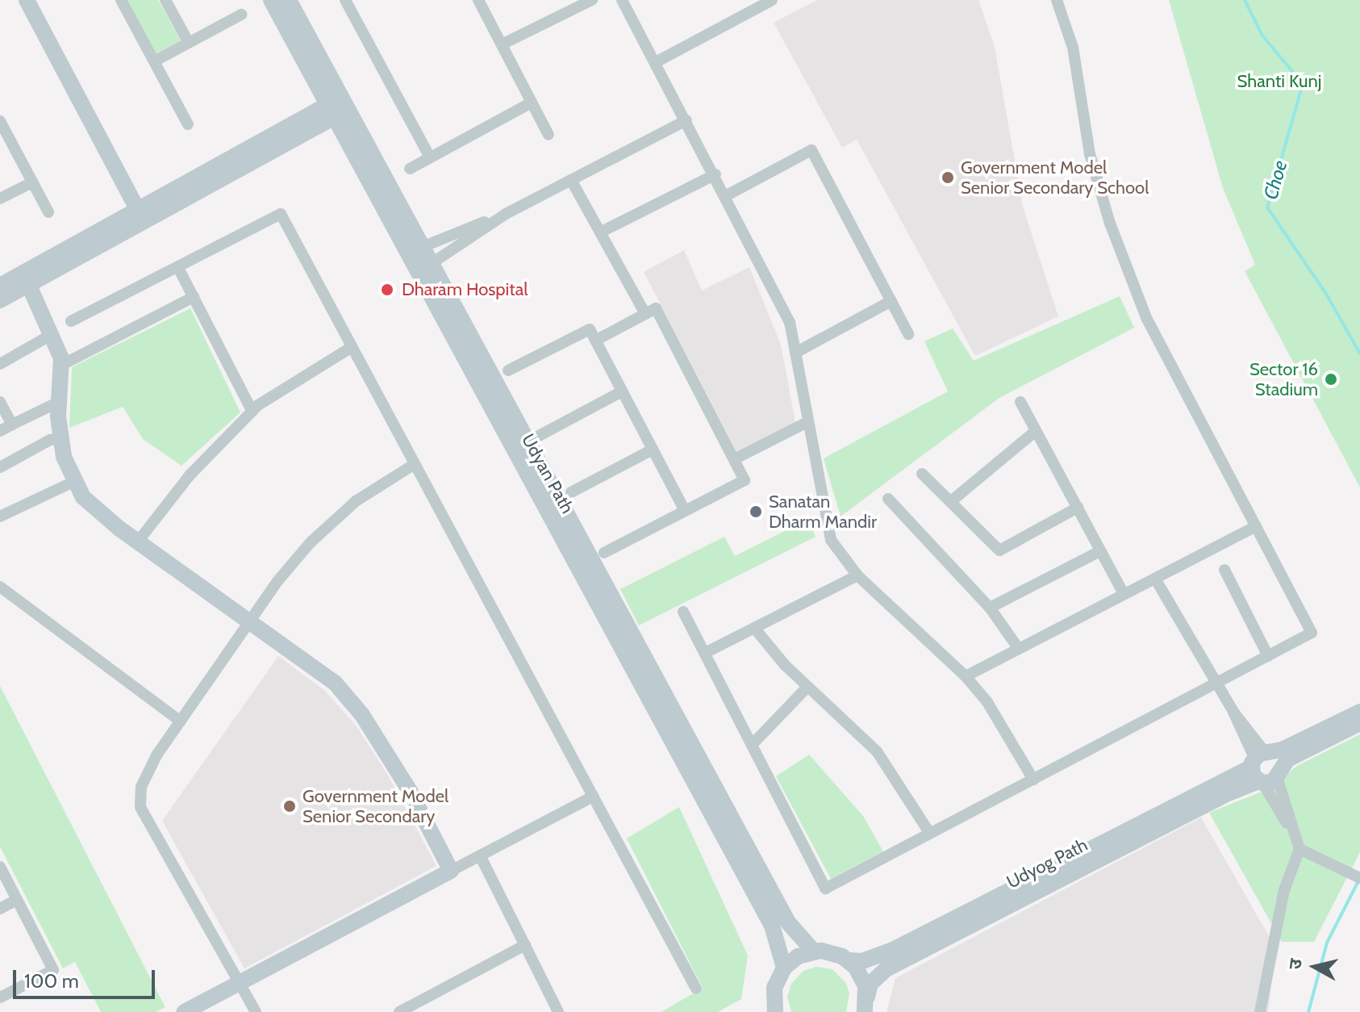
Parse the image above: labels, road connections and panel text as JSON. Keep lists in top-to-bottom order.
{
  "streets": {
    "main road": ["Udyan Path", "Udyog Path"]
  },
  "water": ["Choe"],
  "parks": ["Shanti Kunj"],
  "places": [
    "Government Model Senior Secondary School",
    "Dharam Hospital",
    "Sector 16 Stadium",
    "Sanatan Dharm Mandir",
    "Government Model Senior Secondary"
  ],
  "scale_bar": "100 m",
  "north": "left"
}
